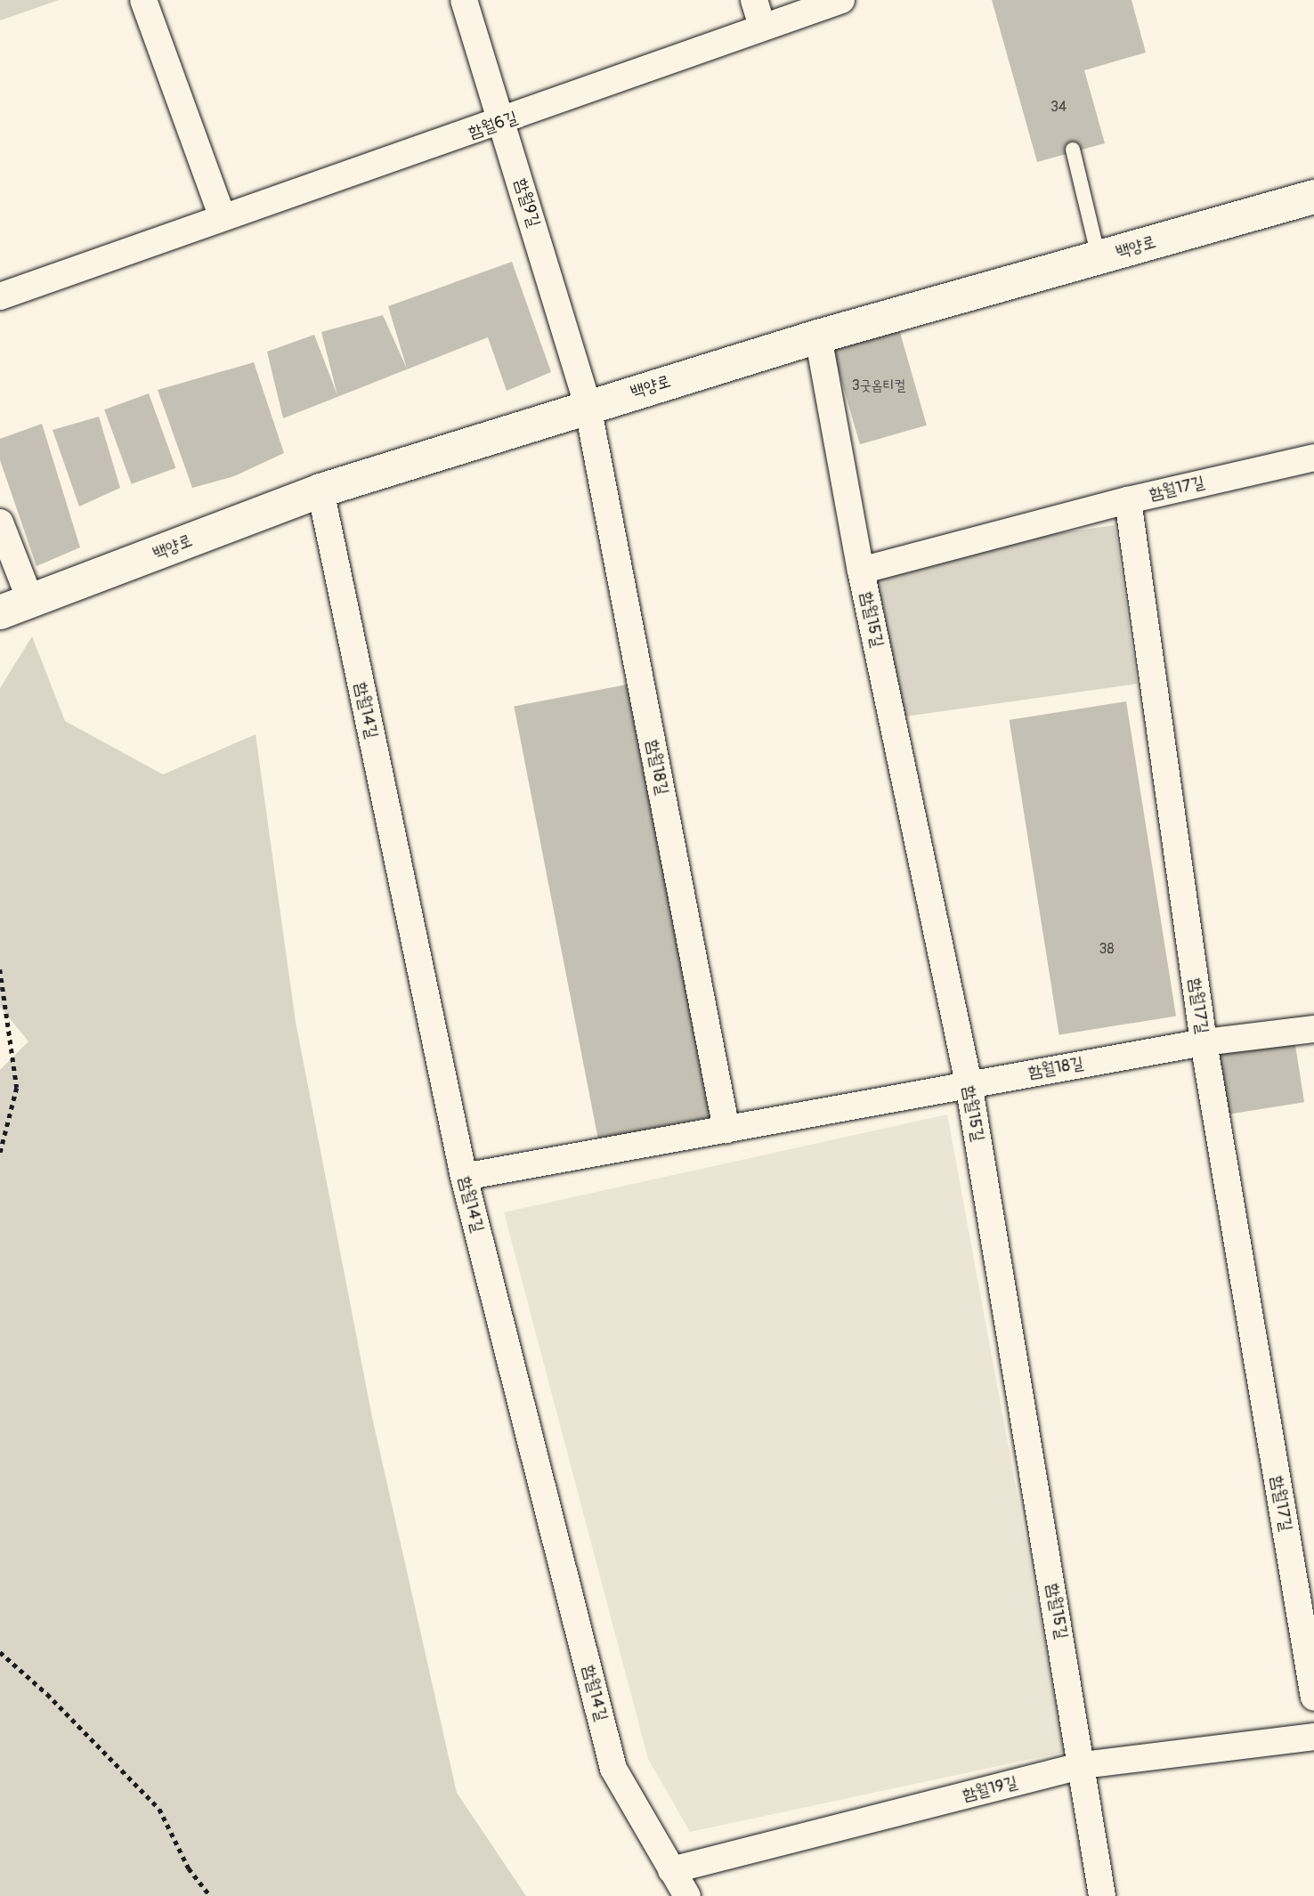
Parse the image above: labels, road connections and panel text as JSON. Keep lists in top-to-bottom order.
{
  "streets": {
    "street": [
      "함월6길",
      "함월9길",
      "백양로",
      "함월17길",
      "함월15길",
      "함월14길",
      "함월18길",
      "함월19길"
    ]
  },
  "crossings": [
    ["함월6길", "함월9길"],
    ["함월9길", "백양로"],
    ["함월9길", "함월18길"],
    ["백양로", "함월15길"],
    ["백양로", "함월14길"],
    ["백양로", "함월18길"],
    ["함월17길", "함월18길"],
    ["함월15길", "함월18길"],
    ["함월15길", "함월19길"],
    ["함월14길", "함월18길"],
    ["함월14길", "함월19길"]
  ],
  "house_numbers": ["34", "3굿옵티컬", "38"]
}
